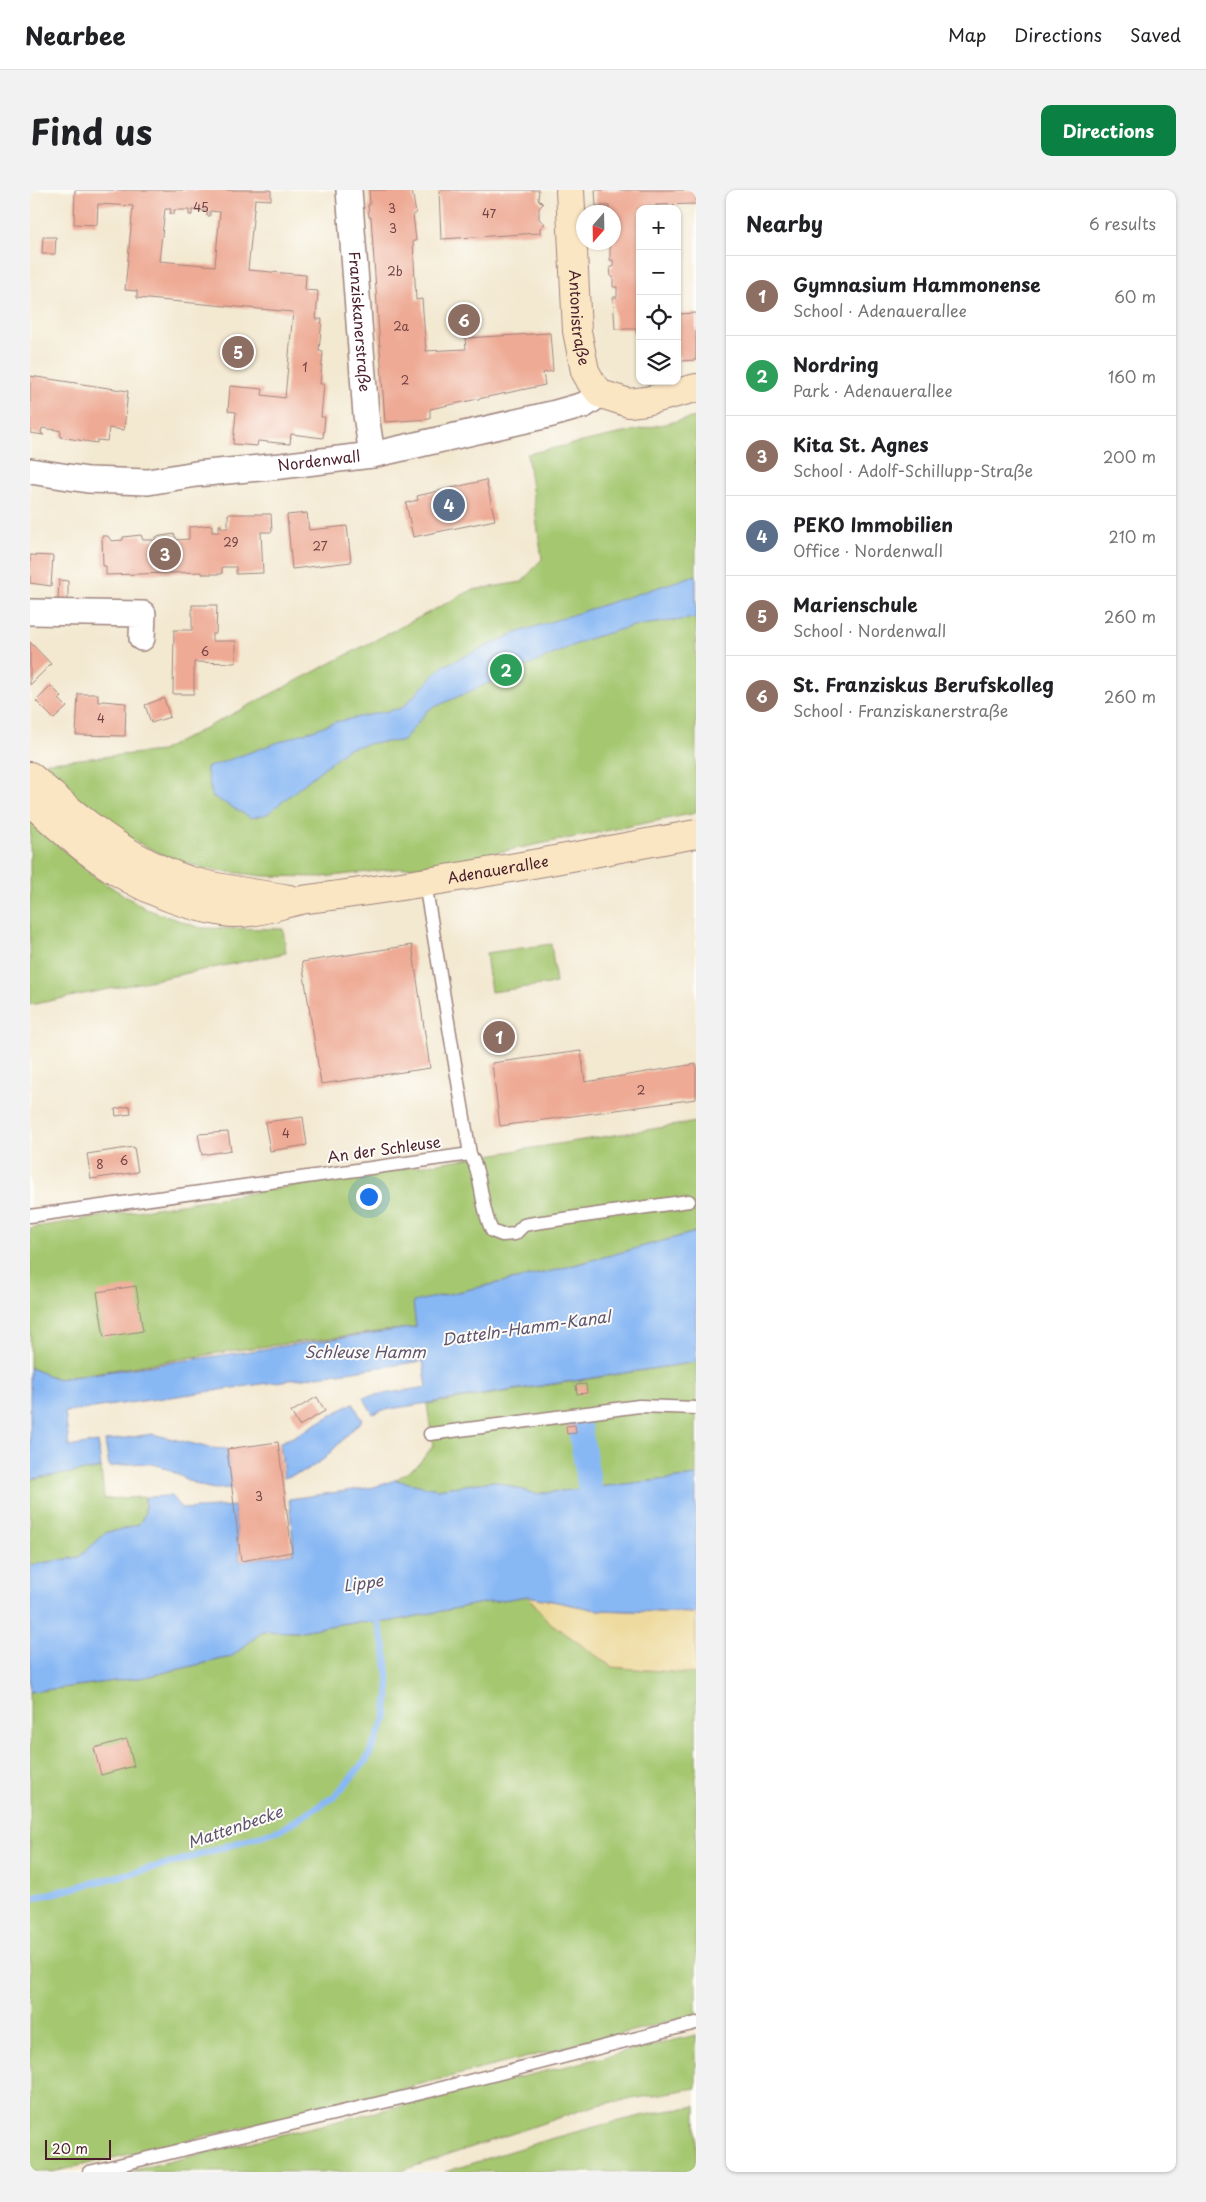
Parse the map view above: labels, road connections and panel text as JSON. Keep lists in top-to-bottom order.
{
  "streets": {
    "main road": ["Antonistraße", "Adenauerallee"],
    "street": ["Franziskanerstraße", "Nordenwall"],
    "lane": ["An der Schleuse"]
  },
  "crossings": [
    ["Antonistraße", "Nordenwall"],
    ["Franziskanerstraße", "Nordenwall"]
  ],
  "water": [
    "Datteln-Hamm-Kanal",
    "Schleuse Hamm",
    "Lippe",
    "Mattenbecke"
  ],
  "house_numbers": [
    "45",
    "3",
    "47",
    "3",
    "2b",
    "2a",
    "1",
    "2",
    "29",
    "27",
    "6",
    "4",
    "2",
    "4",
    "6",
    "8",
    "3"
  ],
  "scale_bar": "20 m",
  "north": "bottom",
  "page": {
    "header": "Nearbee",
    "nav": ["Map", "Directions", "Saved"],
    "title": "Find us",
    "buttons": "Directions",
    "heading": ["Nearby", "6 results"],
    "map_buttons": ["+", "−"],
    "list": [
      {
        "mark": "1",
        "name": "Gymnasium Hammonense",
        "note": "School · Adenauerallee",
        "value": "60 m"
      },
      {
        "mark": "2",
        "name": "Nordring",
        "note": "Park · Adenauerallee",
        "value": "160 m"
      },
      {
        "mark": "3",
        "name": "Kita St. Agnes",
        "note": "School · Adolf-Schillupp-Straße",
        "value": "200 m"
      },
      {
        "mark": "4",
        "name": "PEKO Immobilien",
        "note": "Office · Nordenwall",
        "value": "210 m"
      },
      {
        "mark": "5",
        "name": "Marienschule",
        "note": "School · Nordenwall",
        "value": "260 m"
      },
      {
        "mark": "6",
        "name": "St. Franziskus Berufskolleg",
        "note": "School · Franziskanerstraße",
        "value": "260 m"
      }
    ],
    "pins": [
      "6",
      "5",
      "4",
      "3",
      "2",
      "1"
    ],
    "scale": "20 m"
  }
}
